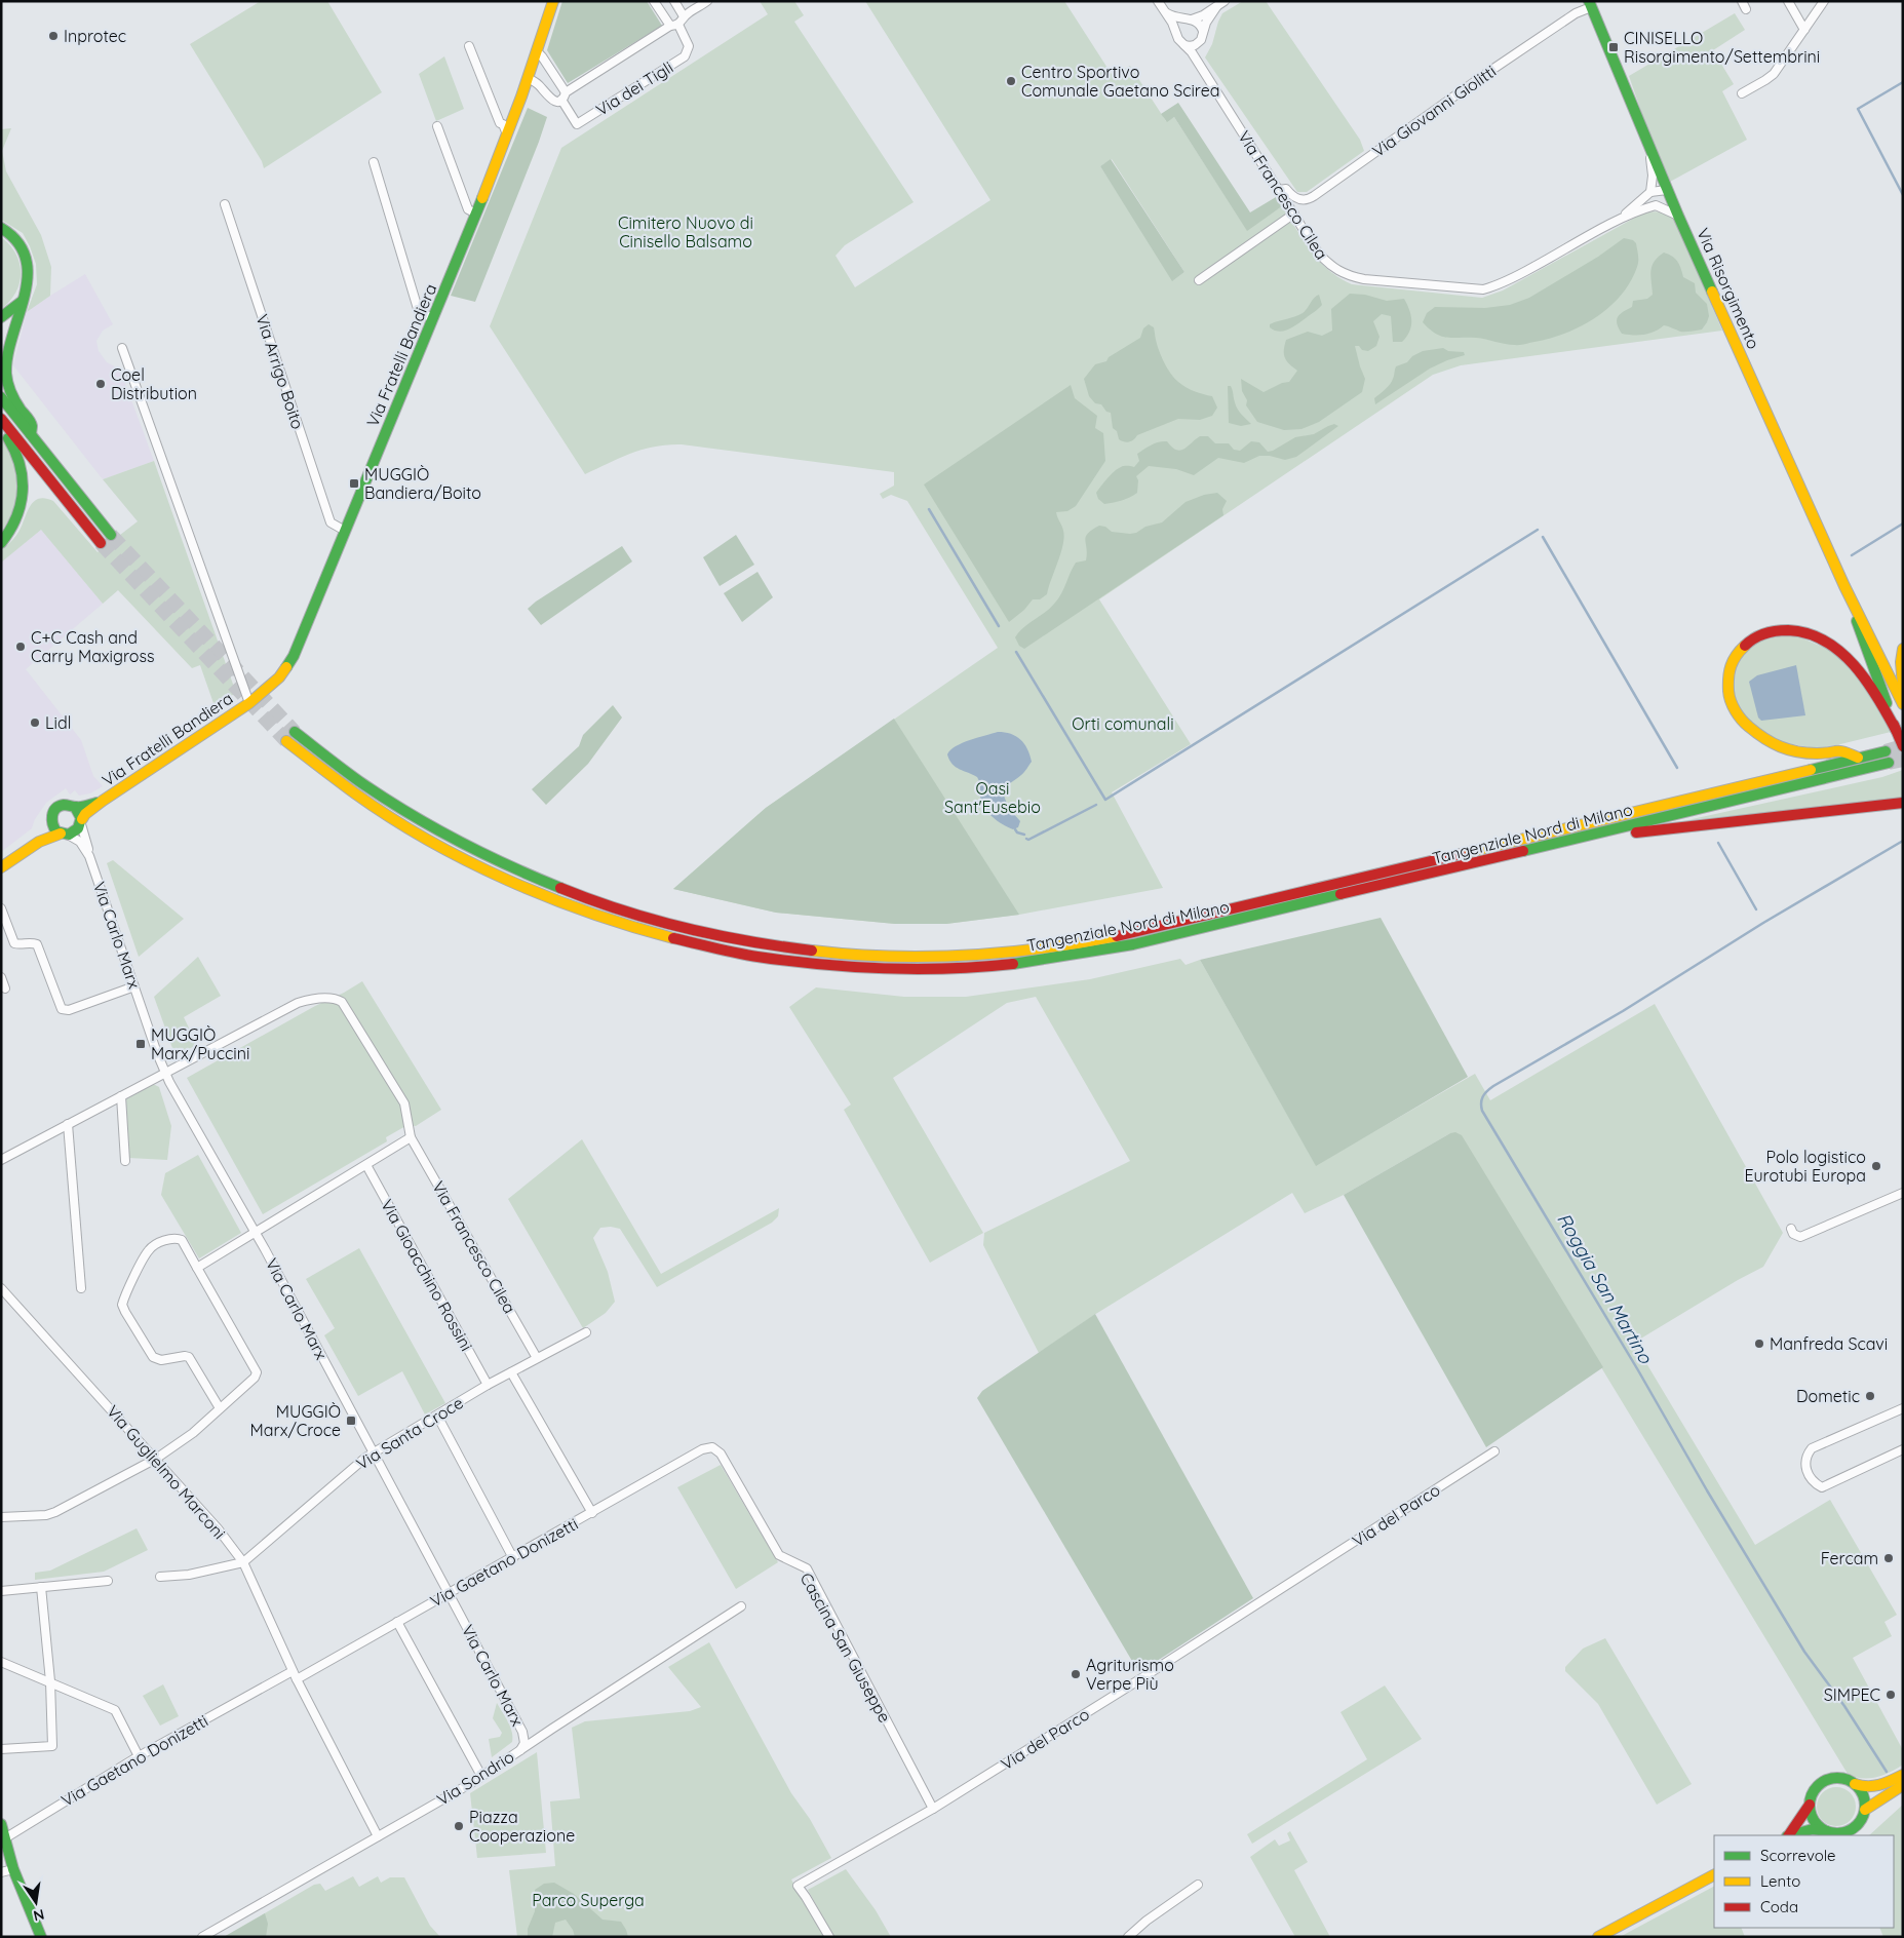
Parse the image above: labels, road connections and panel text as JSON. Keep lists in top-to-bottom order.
{
  "streets": {
    "main road": ["Via Risorgimento", "Via Fratelli Bandiera", "Tangenziale Nord di Milano"],
    "street": [
      "Via dei Tigli",
      "Via Giovanni Giolitti",
      "Via Francesco Cilea",
      "Via Arrigo Boito",
      "Via Carlo Marx",
      "Via Gioacchino Rossini",
      "Via Santa Croce",
      "Via Guglielmo Marconi",
      "Via del Parco",
      "Via Gaetano Donizetti",
      "Cascina San Giuseppe",
      "Via Sondrio"
    ]
  },
  "crossings": [
    ["Via Giovanni Giolitti", "Via Francesco Cilea"],
    ["Via Giovanni Giolitti", "Via Risorgimento"],
    ["Via Francesco Cilea", "Via Risorgimento"],
    ["Via Francesco Cilea", "Via Carlo Marx"],
    ["Via Francesco Cilea", "Via Santa Croce"],
    ["Via Fratelli Bandiera", "Via Arrigo Boito"],
    ["Via Fratelli Bandiera", "Via Carlo Marx"],
    ["Via Carlo Marx", "Via Santa Croce"],
    ["Via Carlo Marx", "Via Gaetano Donizetti"],
    ["Via Carlo Marx", "Via Sondrio"],
    ["Via Gioacchino Rossini", "Via Santa Croce"],
    ["Via Santa Croce", "Via Guglielmo Marconi"],
    ["Via Guglielmo Marconi", "Via Gaetano Donizetti"],
    ["Via Guglielmo Marconi", "Via Sondrio"],
    ["Via del Parco", "Cascina San Giuseppe"],
    ["Via Gaetano Donizetti", "Cascina San Giuseppe"]
  ],
  "water": ["Roggia San Martino"],
  "parks": [
    "Cimitero Nuovo di Cinisello Balsamo",
    "Orti comunali",
    "Oasi Sant'Eusebio",
    "Parco Superga"
  ],
  "places": {
    "other": [
      "Inprotec",
      "Centro Sportivo Comunale Gaetano Scirea",
      "Coel Distribution",
      "C+C Cash and Carry Maxigross",
      "Lidl",
      "Polo logistico Eurotubi Europa",
      "Manfreda Scavi",
      "Dometic",
      "Fercam",
      "Agriturismo Verpe Più",
      "SIMPEC",
      "Piazza Cooperazione"
    ],
    "transit": [
      "CINISELLO Risorgimento/Settembrini",
      "MUGGIÒ Bandiera/Boito",
      "MUGGIÒ Marx/Puccini",
      "MUGGIÒ Marx/Croce"
    ]
  },
  "legend": ["Scorrevole", "Lento", "Coda"],
  "north": "bottom"
}
